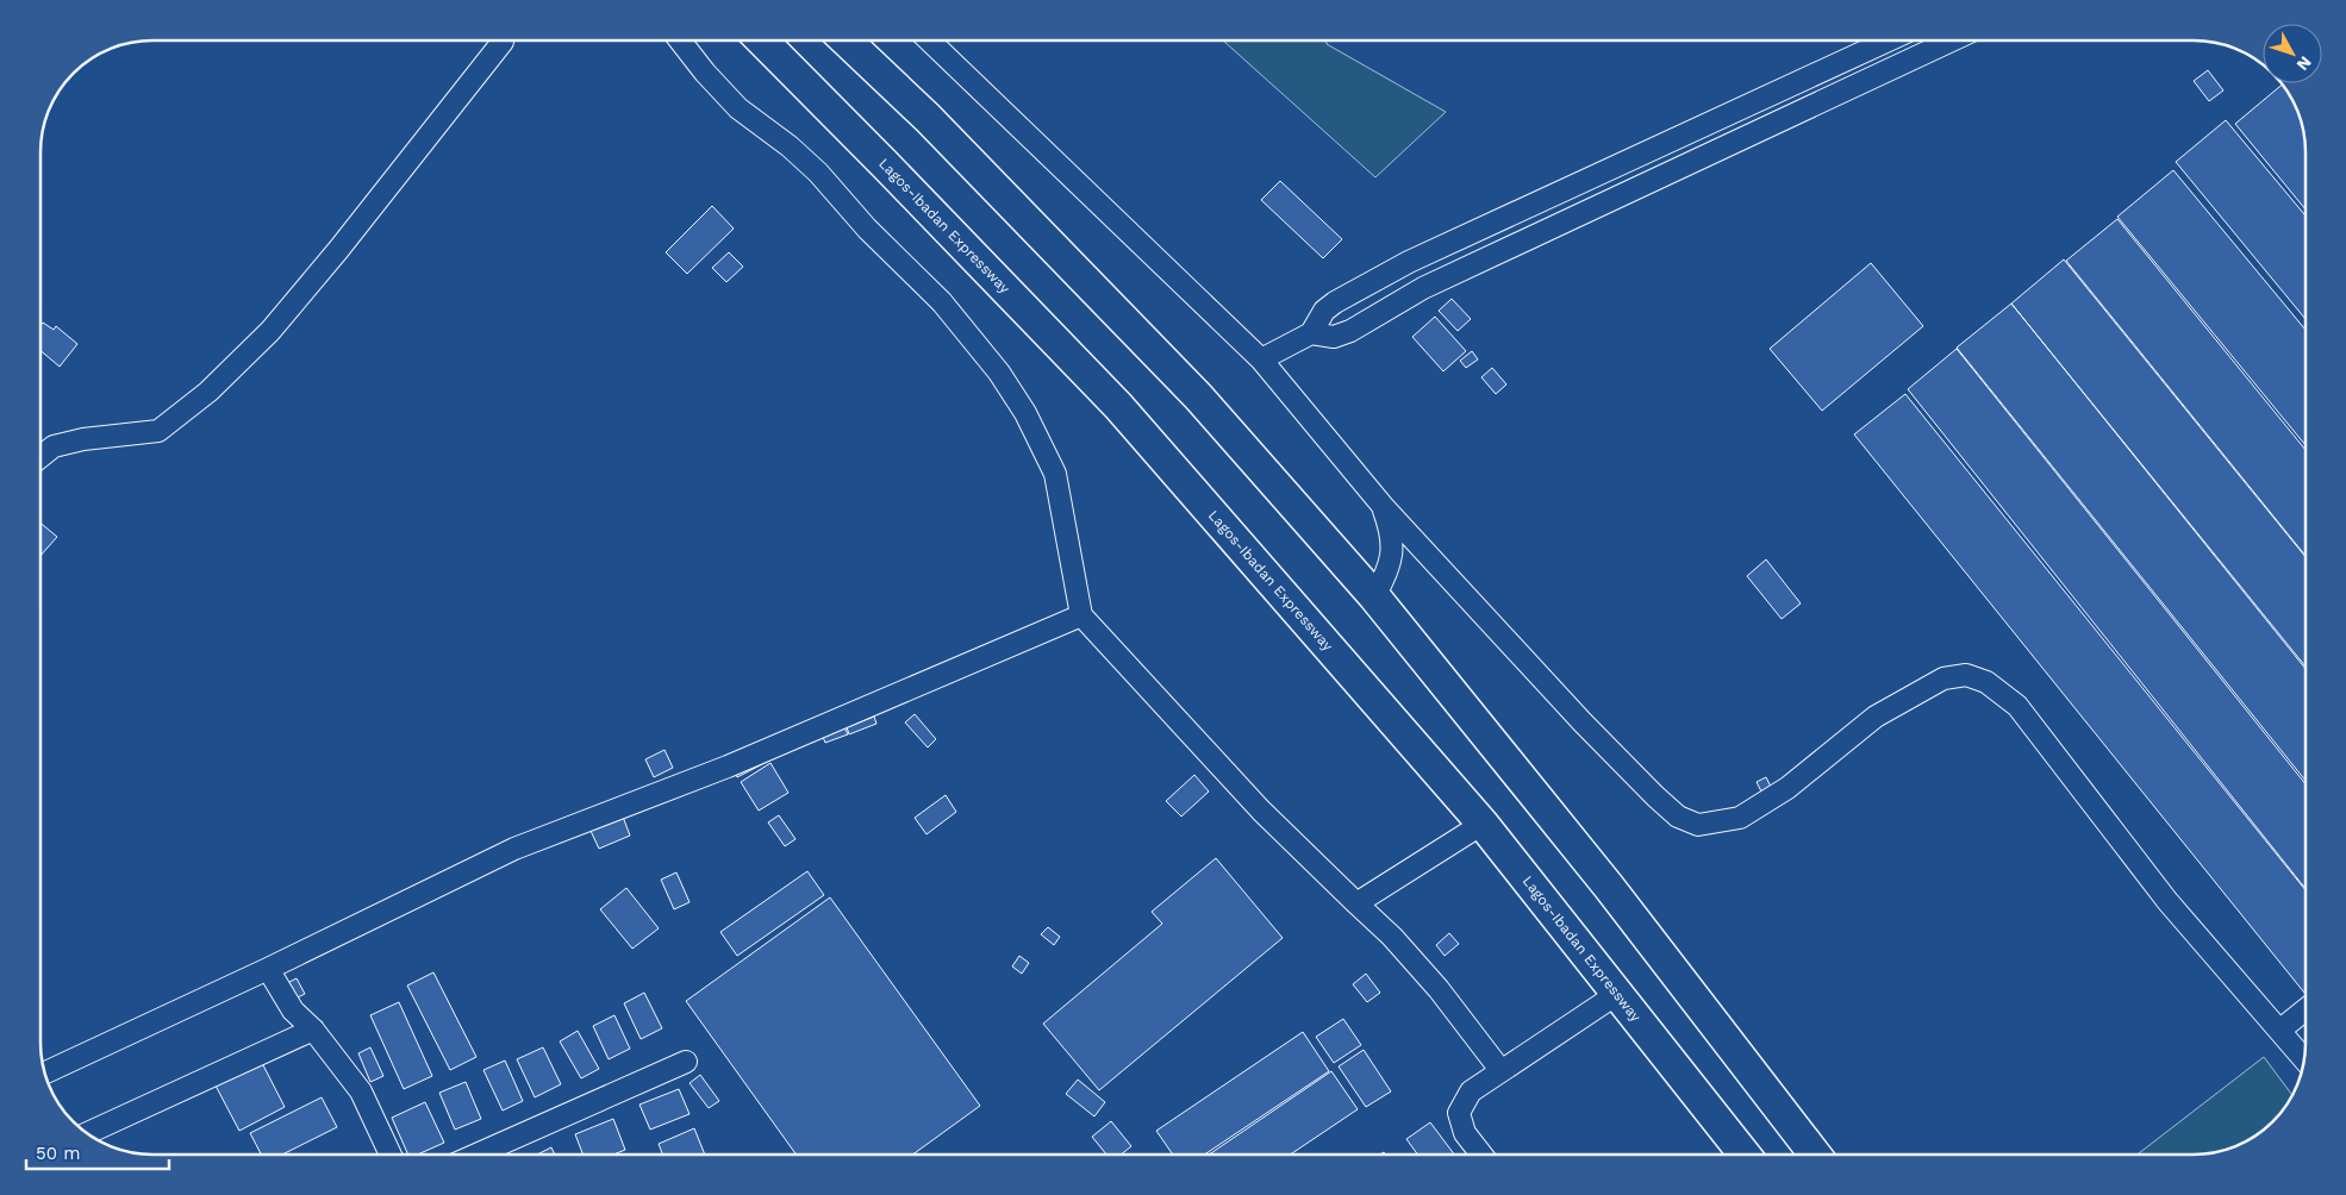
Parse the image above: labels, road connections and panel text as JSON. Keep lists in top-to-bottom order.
{
  "streets": {
    "highway": ["Lagos-Ibadan Expressway"]
  },
  "scale_bar": "50 m",
  "north": "bottom right"
}
